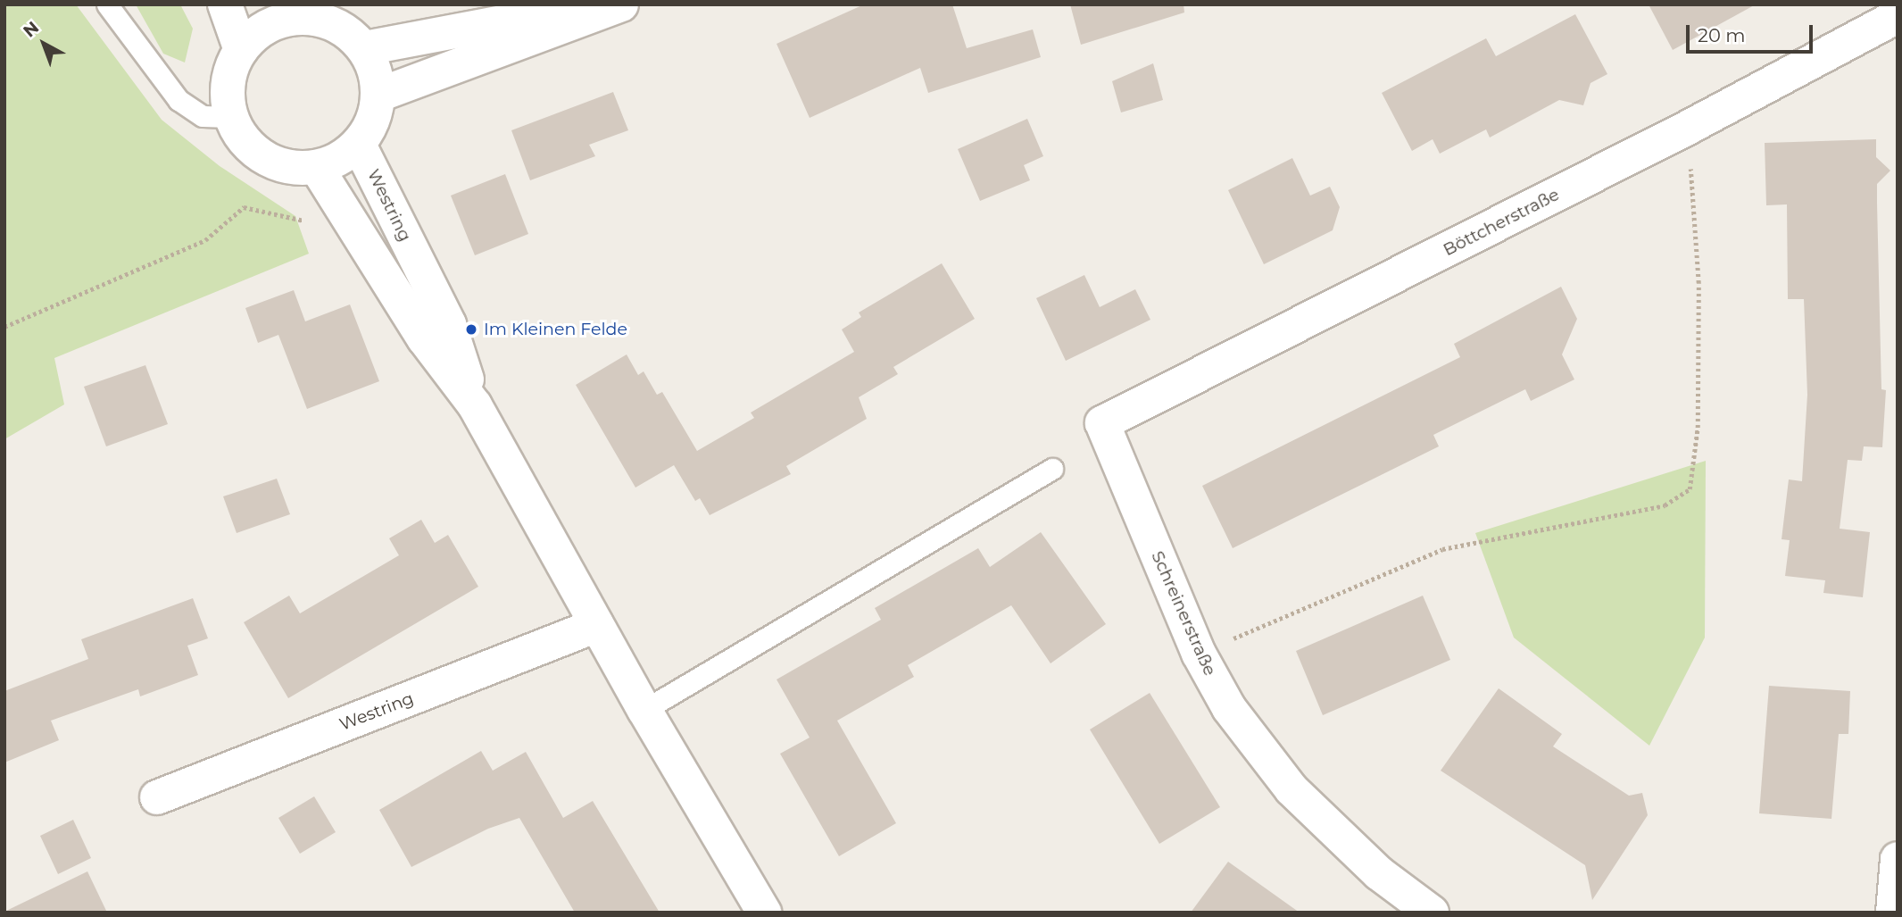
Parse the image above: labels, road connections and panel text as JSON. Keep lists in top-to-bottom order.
{
  "streets": {
    "street": ["Westring", "Böttcherstraße", "Schreinerstraße"]
  },
  "crossings": [
    ["Böttcherstraße", "Schreinerstraße"]
  ],
  "places": ["Im Kleinen Felde"],
  "scale_bar": "20 m",
  "north": "top left"
}
